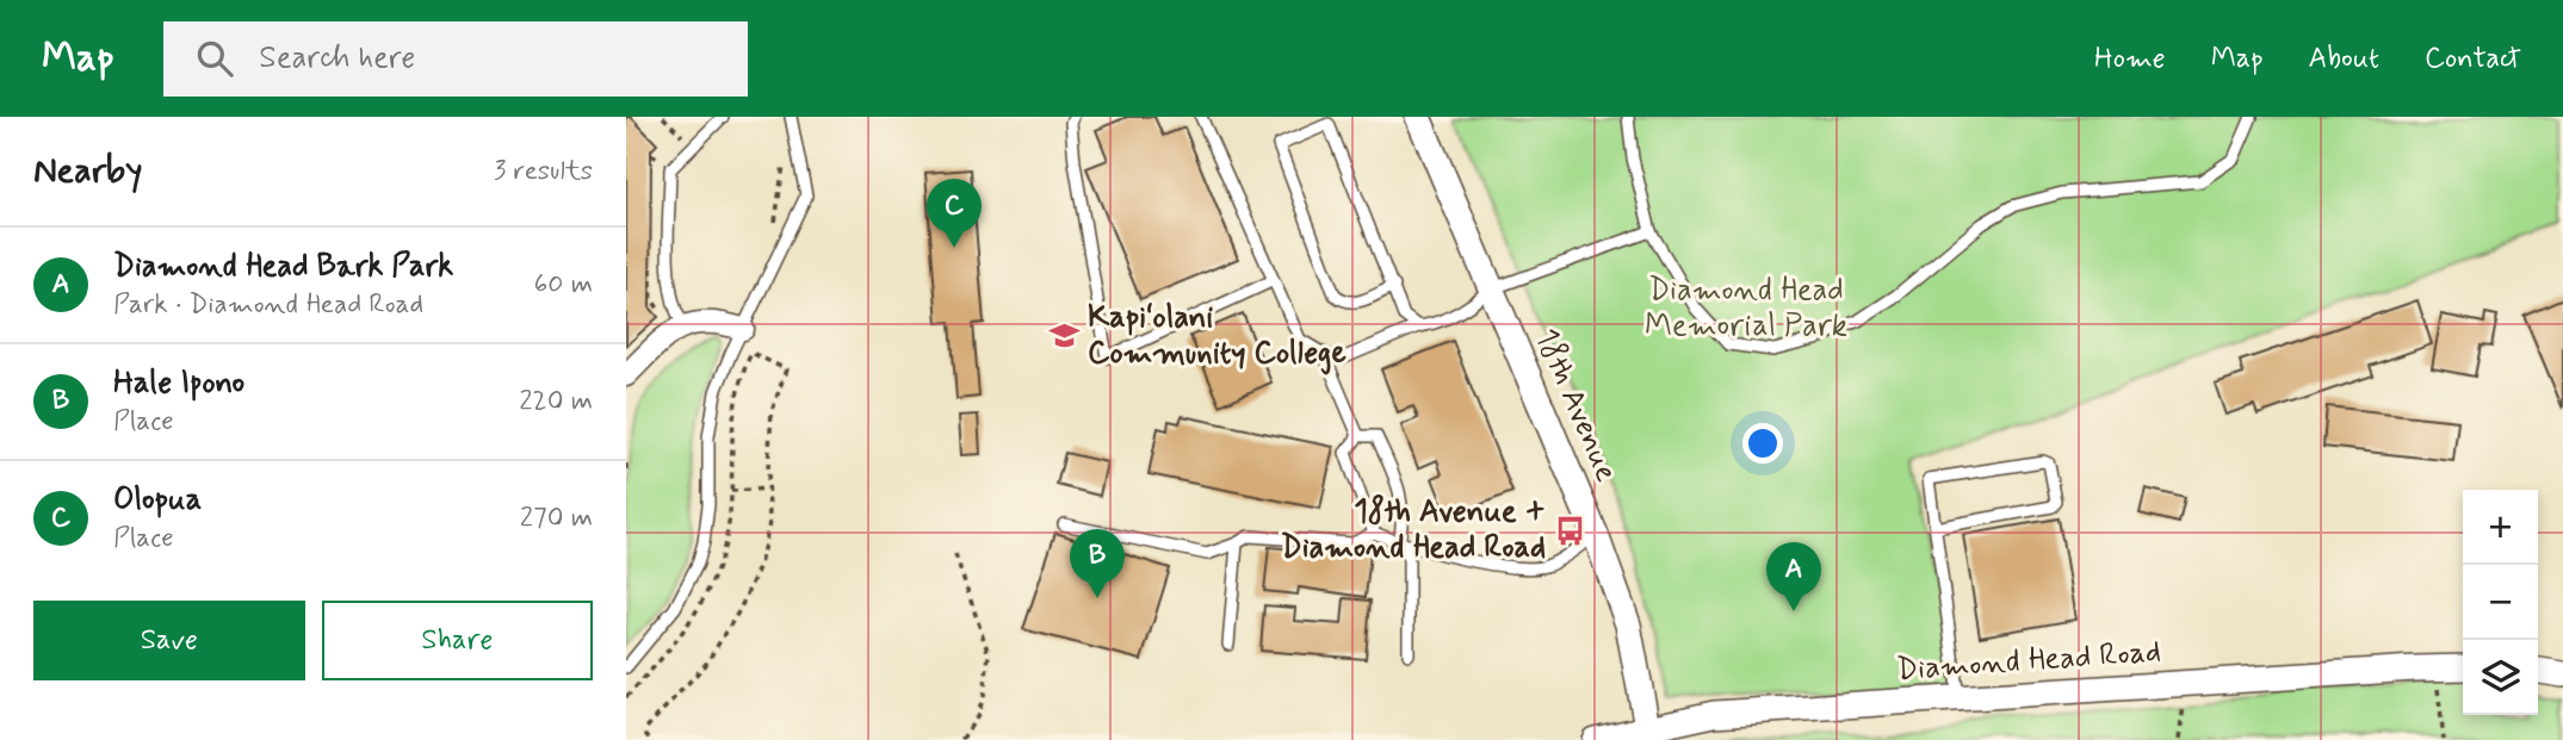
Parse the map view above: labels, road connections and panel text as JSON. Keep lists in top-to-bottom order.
{
  "streets": {
    "street": ["18th Avenue", "Diamond Head Road"]
  },
  "crossings": [
    ["18th Avenue", "Diamond Head Road"]
  ],
  "parks": ["Diamond Head Memorial Park"],
  "places": {
    "school or university": ["Kapi‘olani Community College"],
    "bus stop": ["18th Avenue + Diamond Head Road"]
  },
  "page": {
    "header": "Map",
    "search": "Search here",
    "nav": [
      "Home",
      "Map",
      "About",
      "Contact"
    ],
    "heading": ["Nearby", "3 results"],
    "pins": ["C", "B", "A"],
    "list": [
      {
        "mark": "A",
        "name": "Diamond Head Bark Park",
        "note": "Park · Diamond Head Road",
        "value": "60 m"
      },
      {
        "mark": "B",
        "name": "Hale Ipono",
        "note": "Place",
        "value": "220 m"
      },
      {
        "mark": "C",
        "name": "Olopua",
        "note": "Place",
        "value": "270 m"
      }
    ],
    "map_buttons": ["+", "−"],
    "buttons": ["Save", "Share"]
  }
}
